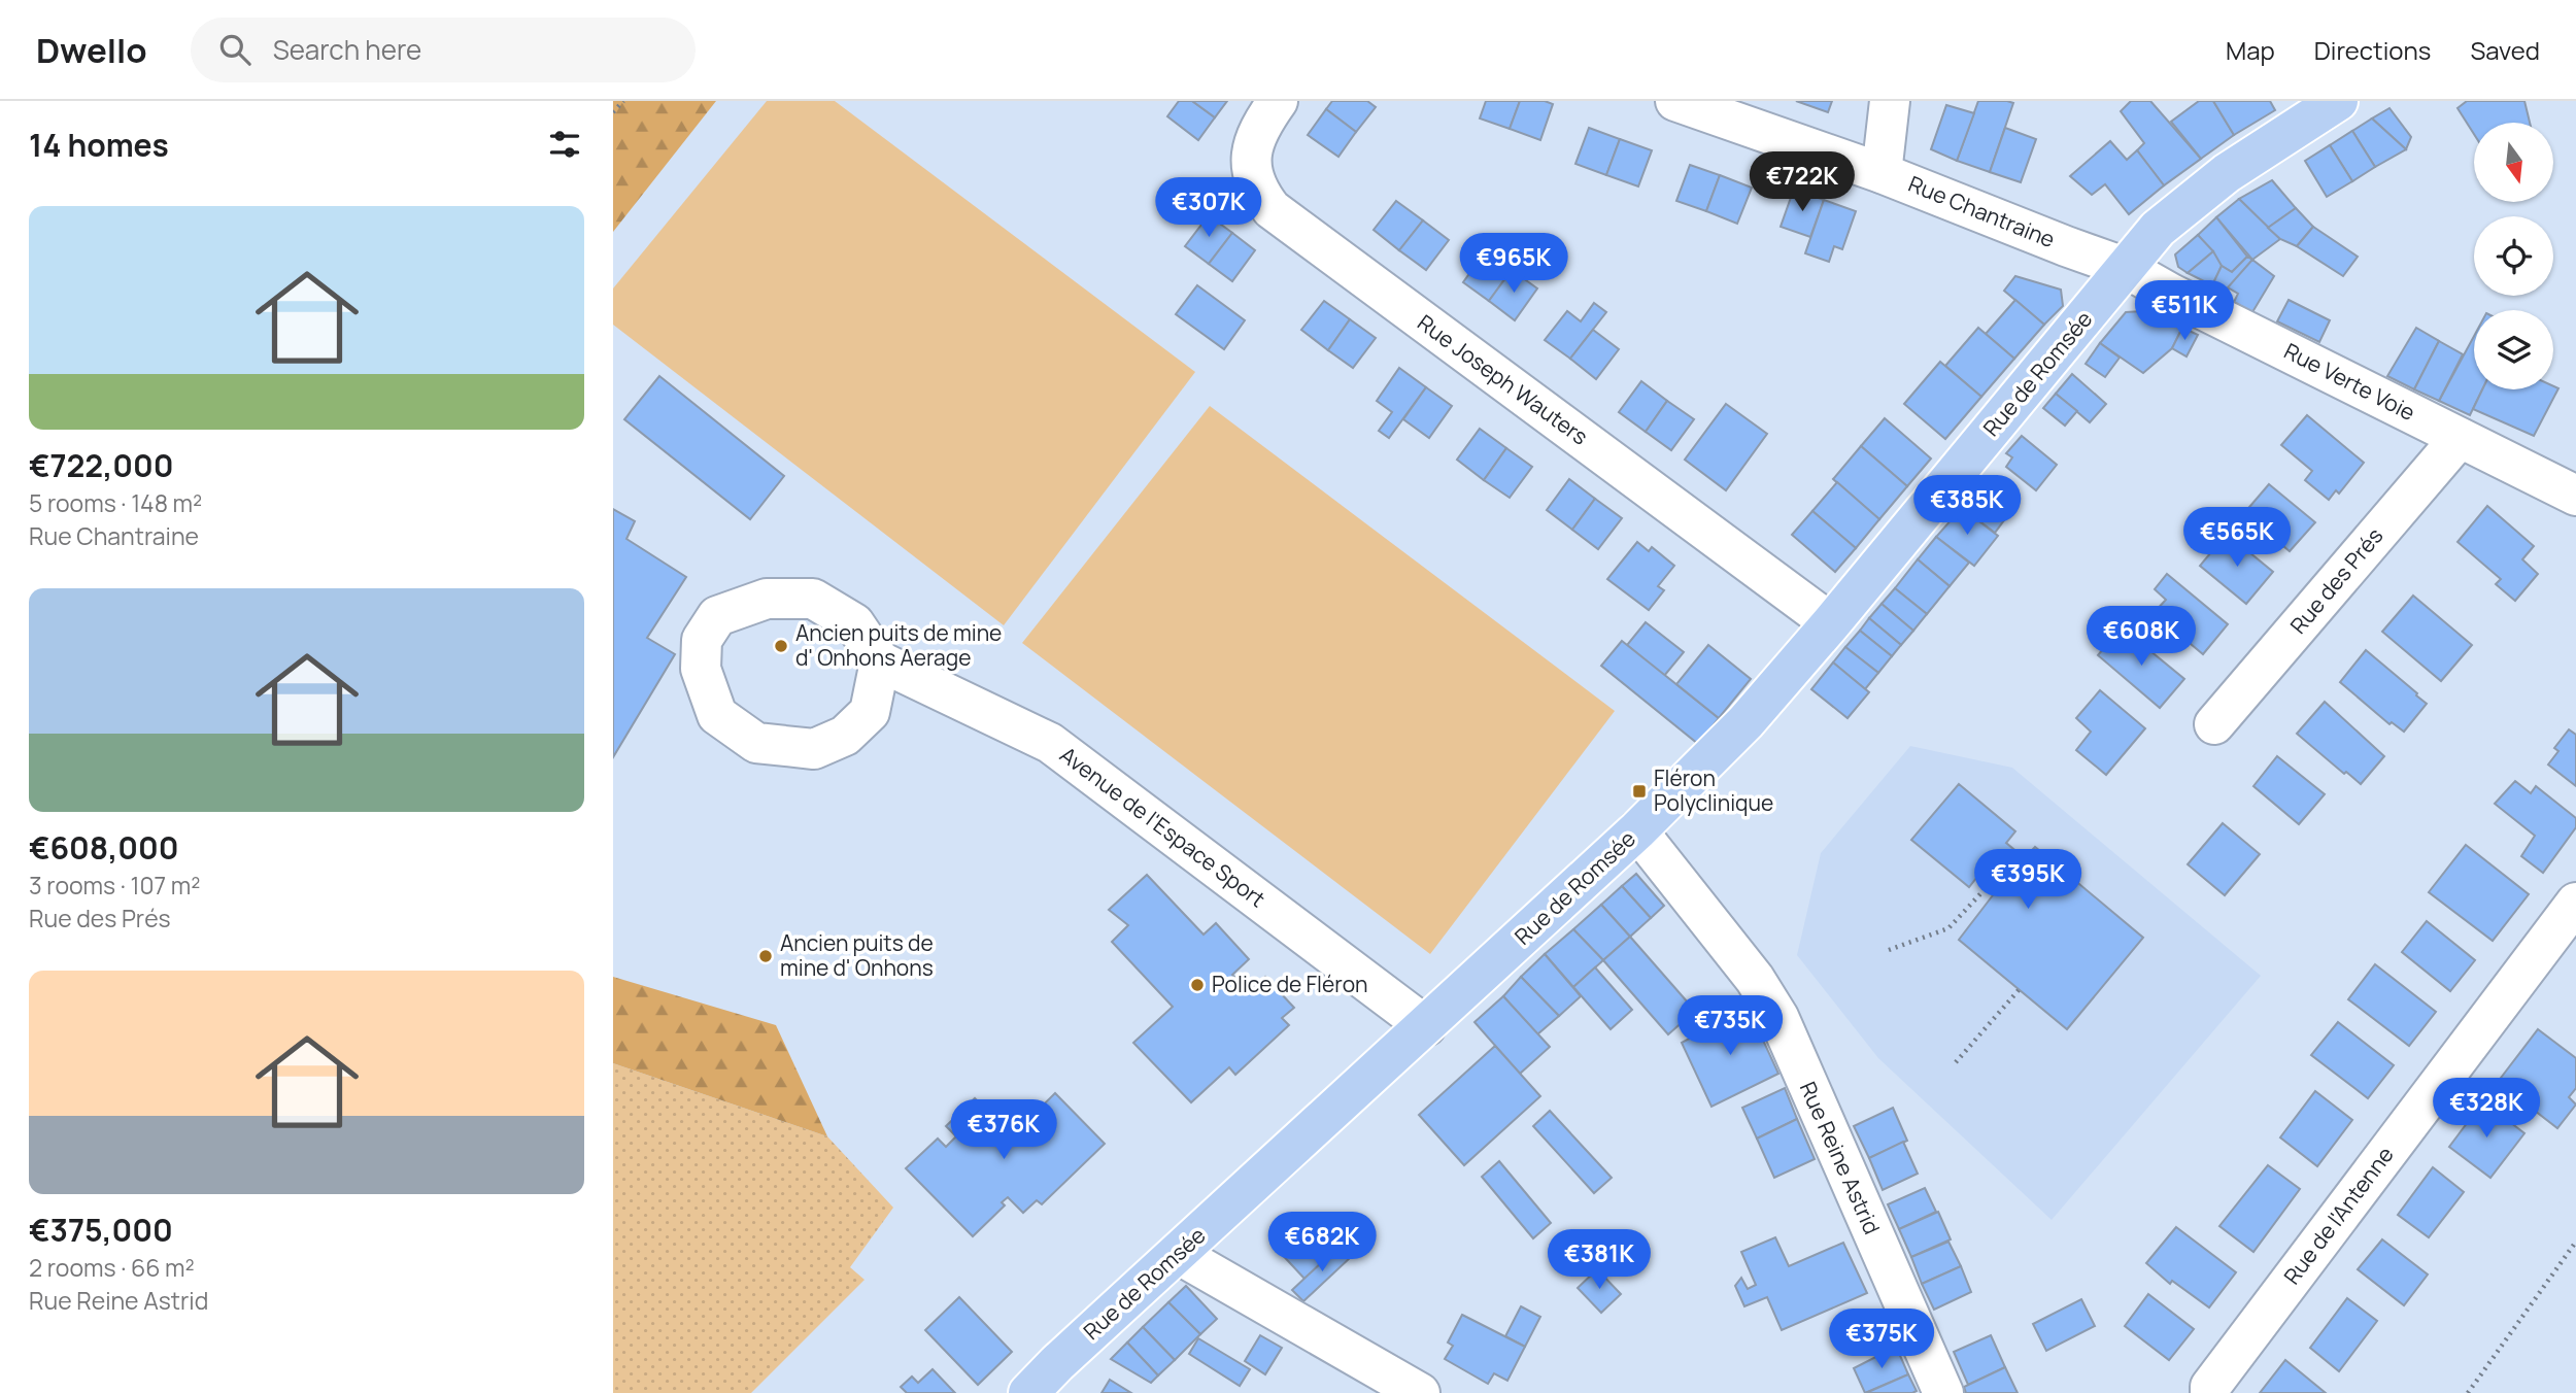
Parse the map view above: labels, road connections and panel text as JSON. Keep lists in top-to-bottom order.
{
  "streets": {
    "main road": ["Rue de Romsée"],
    "street": [
      "Rue Chantraine",
      "Rue Joseph Wauters",
      "Rue Verte Voie",
      "Rue des Prés",
      "Avenue de l'Espace Sport",
      "Rue Reine Astrid",
      "Rue de l'Antenne"
    ]
  },
  "crossings": [
    ["Rue Chantraine", "Rue de Romsée"],
    ["Rue Chantraine", "Rue Verte Voie"],
    ["Rue de Romsée", "Rue Joseph Wauters"],
    ["Rue de Romsée", "Rue Verte Voie"],
    ["Rue de Romsée", "Avenue de l'Espace Sport"],
    ["Rue de Romsée", "Rue Reine Astrid"],
    ["Rue Verte Voie", "Rue des Prés"]
  ],
  "places": {
    "other": ["Ancien puits de mine d' Onhons Aerage", "Ancien puits de mine d' Onhons", "Police de Fléron"],
    "transit": ["Fléron Polyclinique"]
  },
  "north": "bottom",
  "page": {
    "header": "Dwello",
    "search": "Search here",
    "nav": ["Map", "Directions", "Saved"],
    "heading": "14 homes",
    "price": [
      "€722K",
      "€307K",
      "€965K",
      "€511K",
      "€385K",
      "€565K",
      "€608K",
      "€395K",
      "€735K",
      "€328K",
      "€376K",
      "€682K",
      "€381K",
      "€375K"
    ],
    "list": [
      {
        "name": "€722,000",
        "note": "5 rooms · 148 m² · Rue Chantraine"
      },
      {
        "name": "€608,000",
        "note": "3 rooms · 107 m² · Rue des Prés"
      },
      {
        "name": "€375,000",
        "note": "2 rooms · 66 m² · Rue Reine Astrid"
      }
    ]
  }
}
